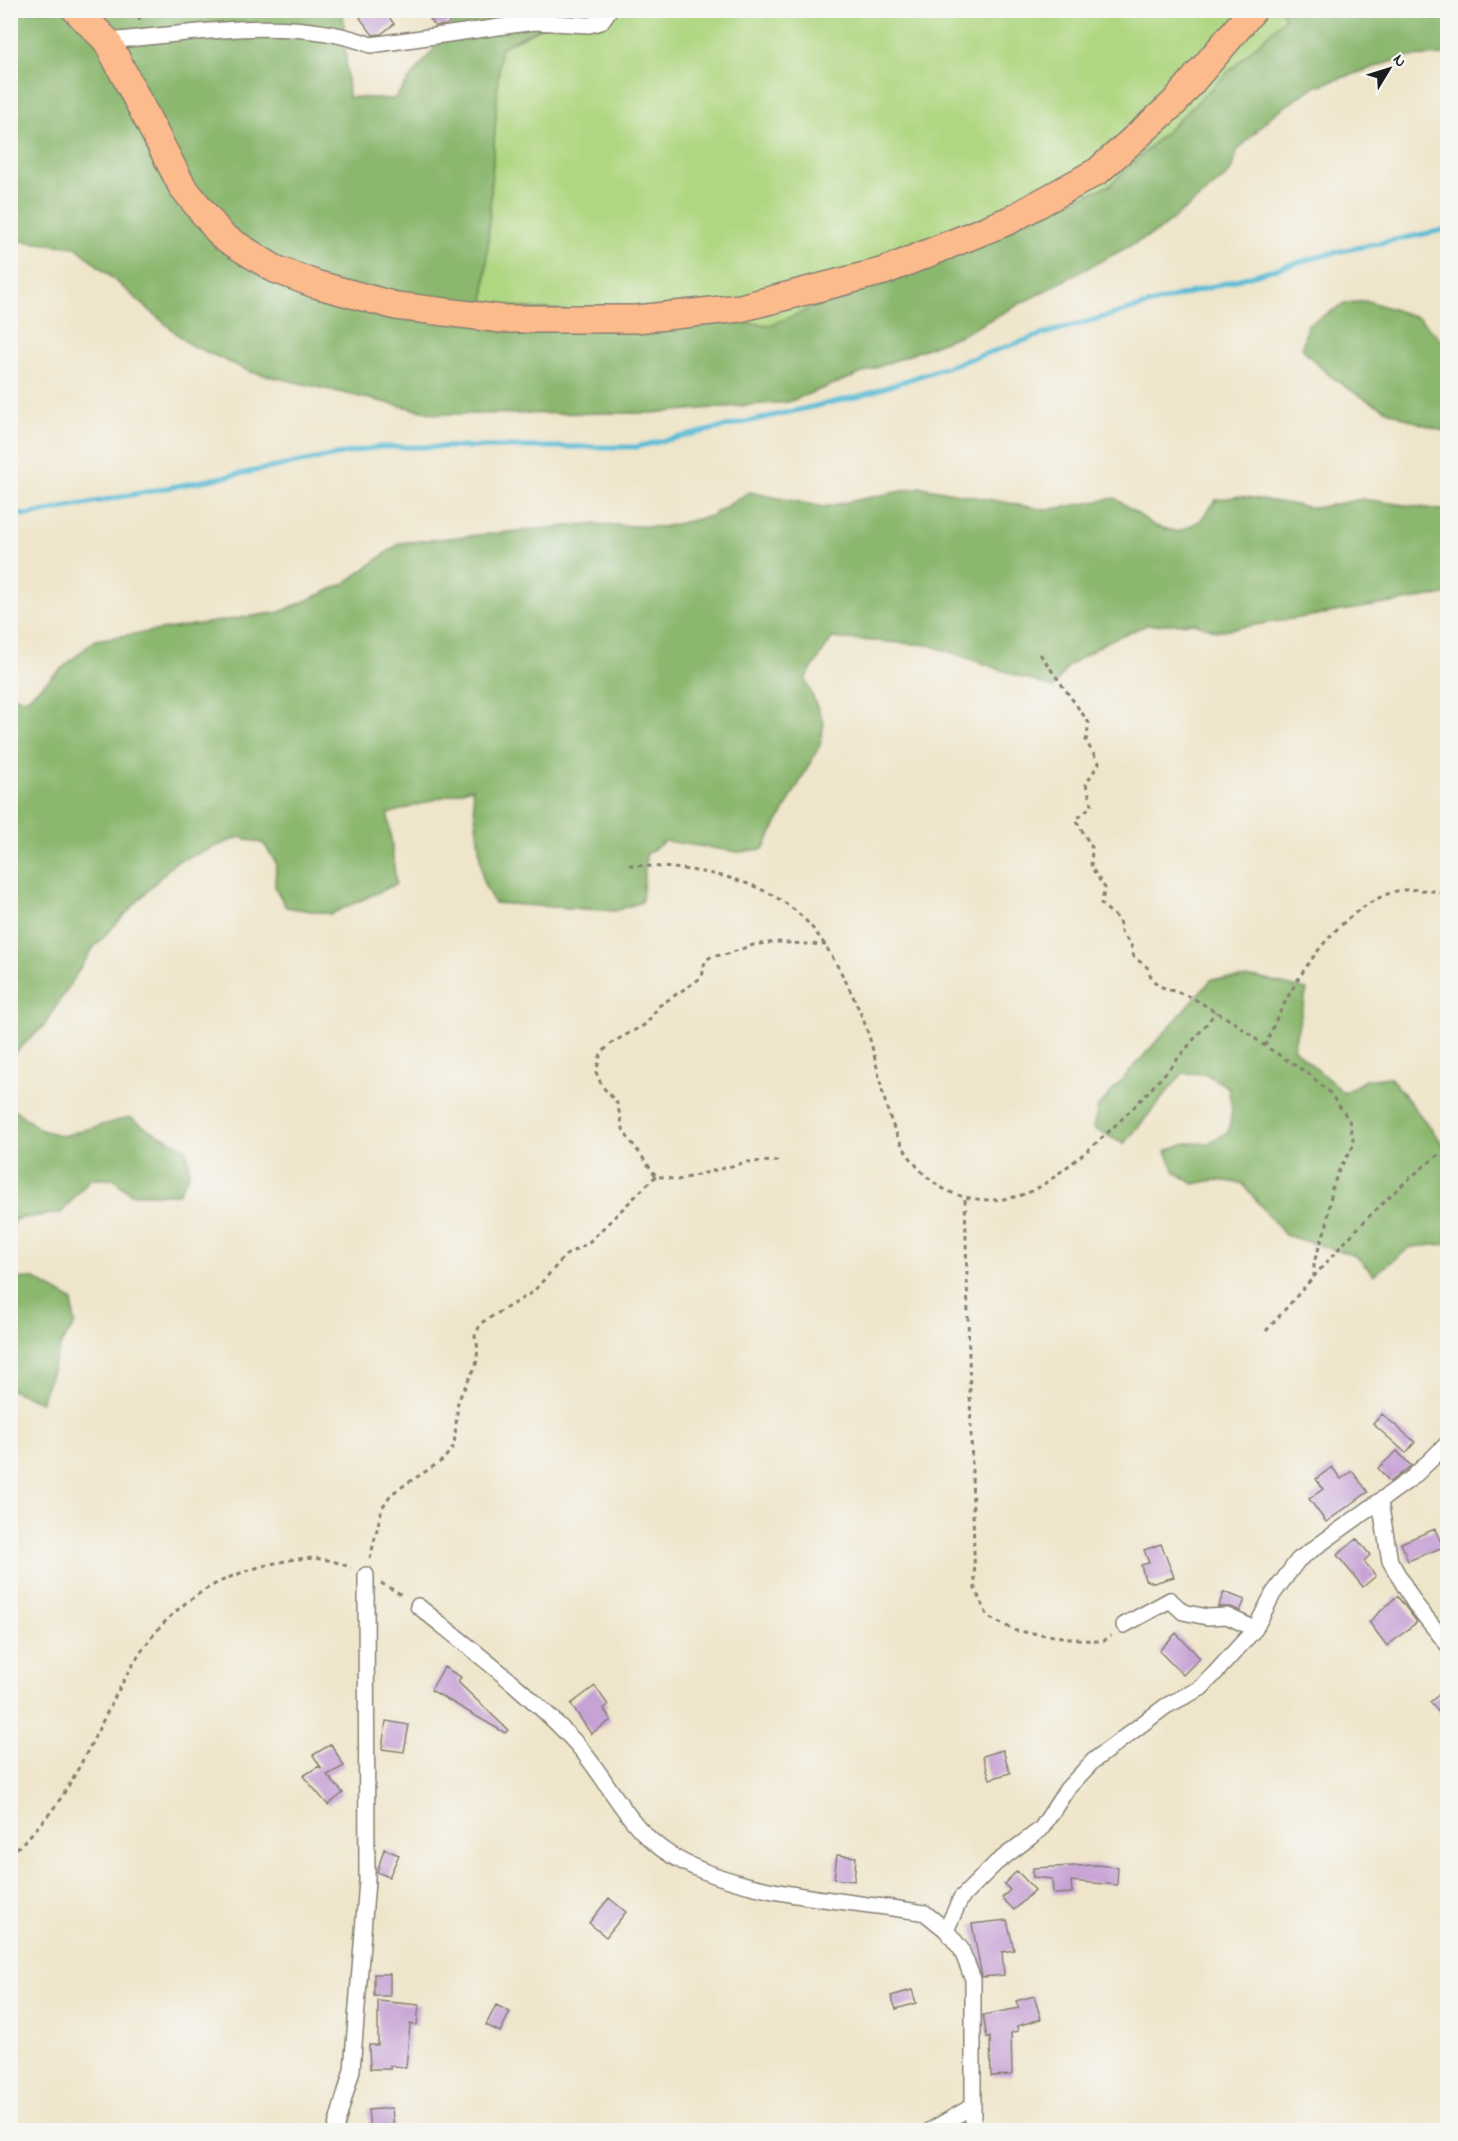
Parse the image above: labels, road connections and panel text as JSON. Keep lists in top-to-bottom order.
{
  "north": "top right"
}
